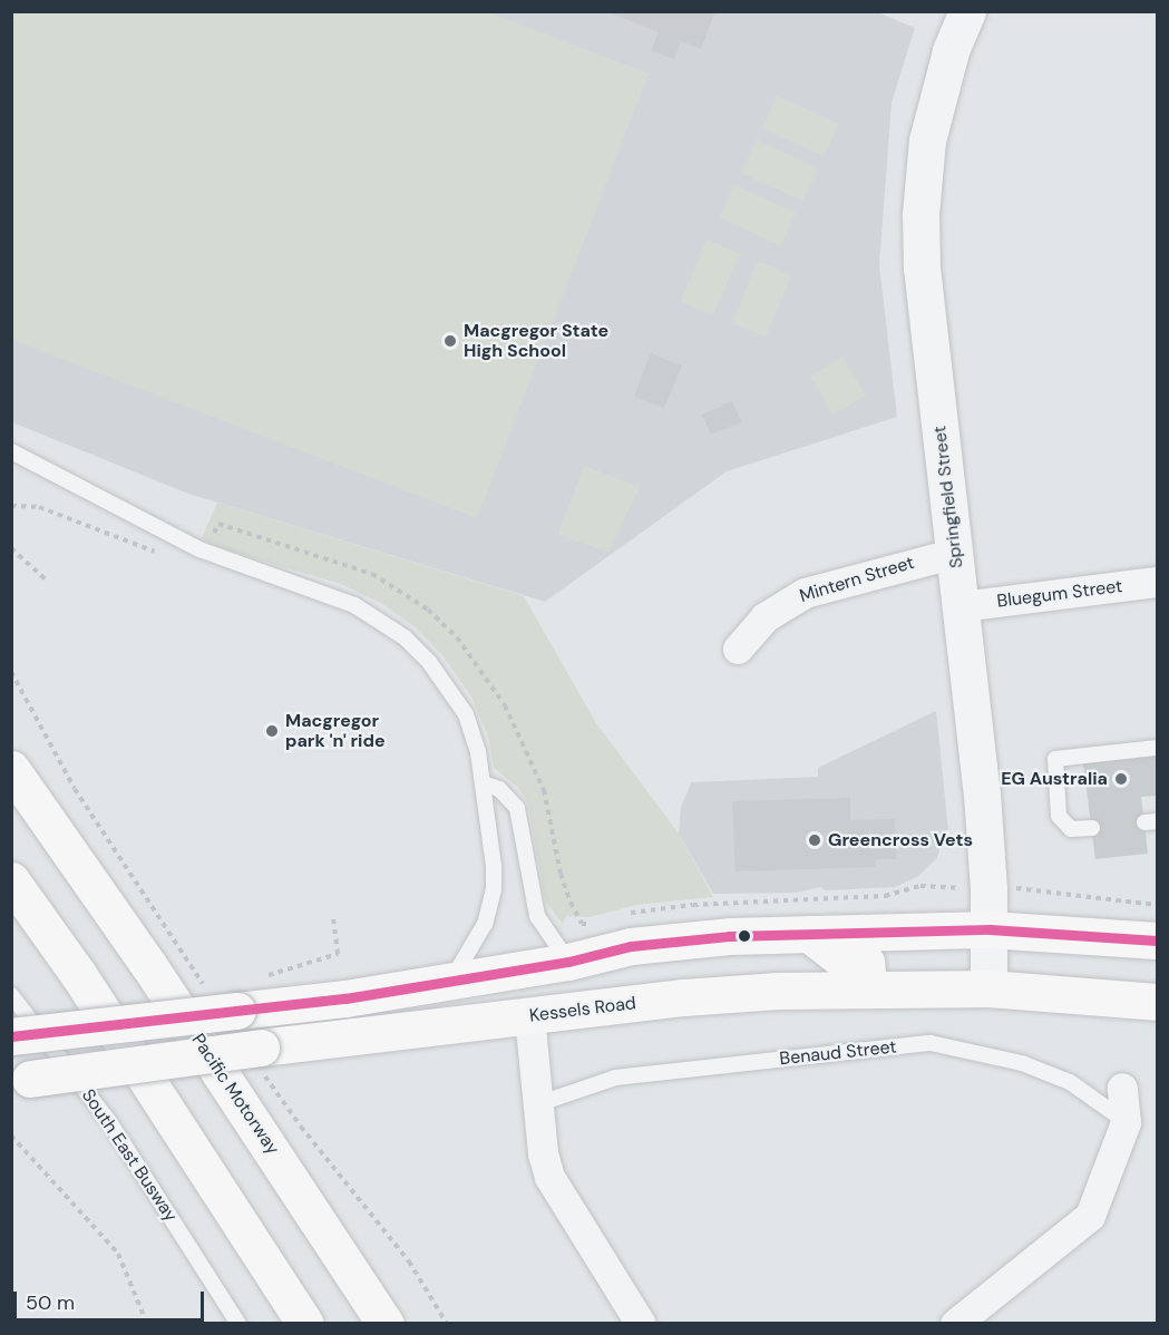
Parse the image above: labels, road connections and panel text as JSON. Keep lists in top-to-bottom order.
{
  "streets": {
    "highway": ["Kessels Road", "Pacific Motorway"],
    "street": ["Springfield Street", "Mintern Street", "Bluegum Street"],
    "lane": ["Benaud Street", "South East Busway"]
  },
  "crossings": [
    ["Springfield Street", "Mintern Street"],
    ["Springfield Street", "Bluegum Street"],
    ["Springfield Street", "Kessels Road"]
  ],
  "places": [
    "Macgregor State High School",
    "Macgregor park 'n' ride",
    "EG Australia",
    "Greencross Vets"
  ],
  "scale_bar": "50 m"
}
